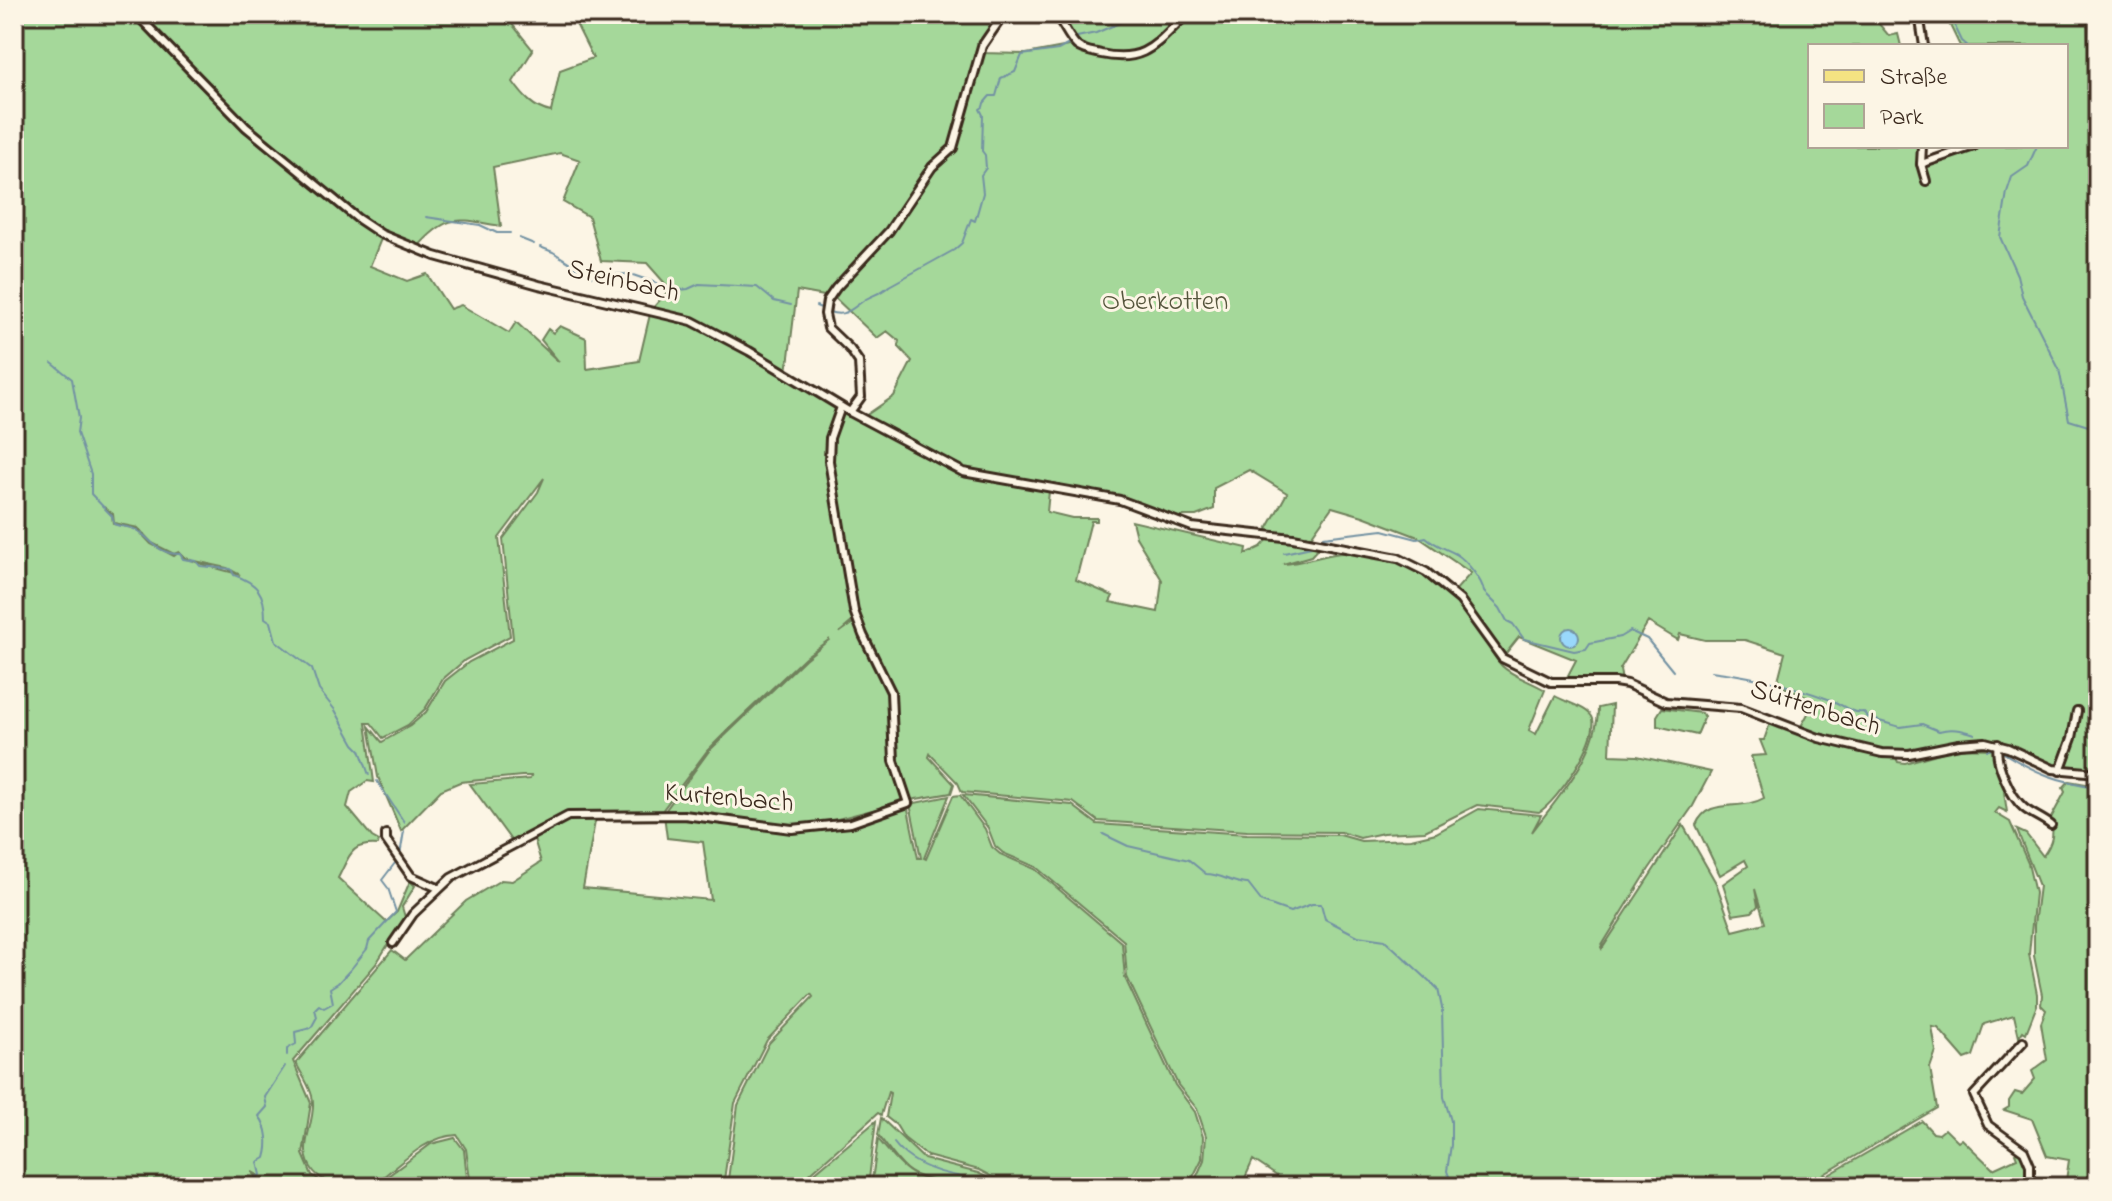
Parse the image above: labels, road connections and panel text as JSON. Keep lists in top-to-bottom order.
{
  "streets": {
    "street": ["Steinbach", "Süttenbach", "Kurtenbach"]
  },
  "crossings": [
    ["Steinbach", "Süttenbach"],
    ["Steinbach", "Kurtenbach"]
  ],
  "parks": ["Oberkotten"],
  "legend": ["Straße", "Park"]
}
